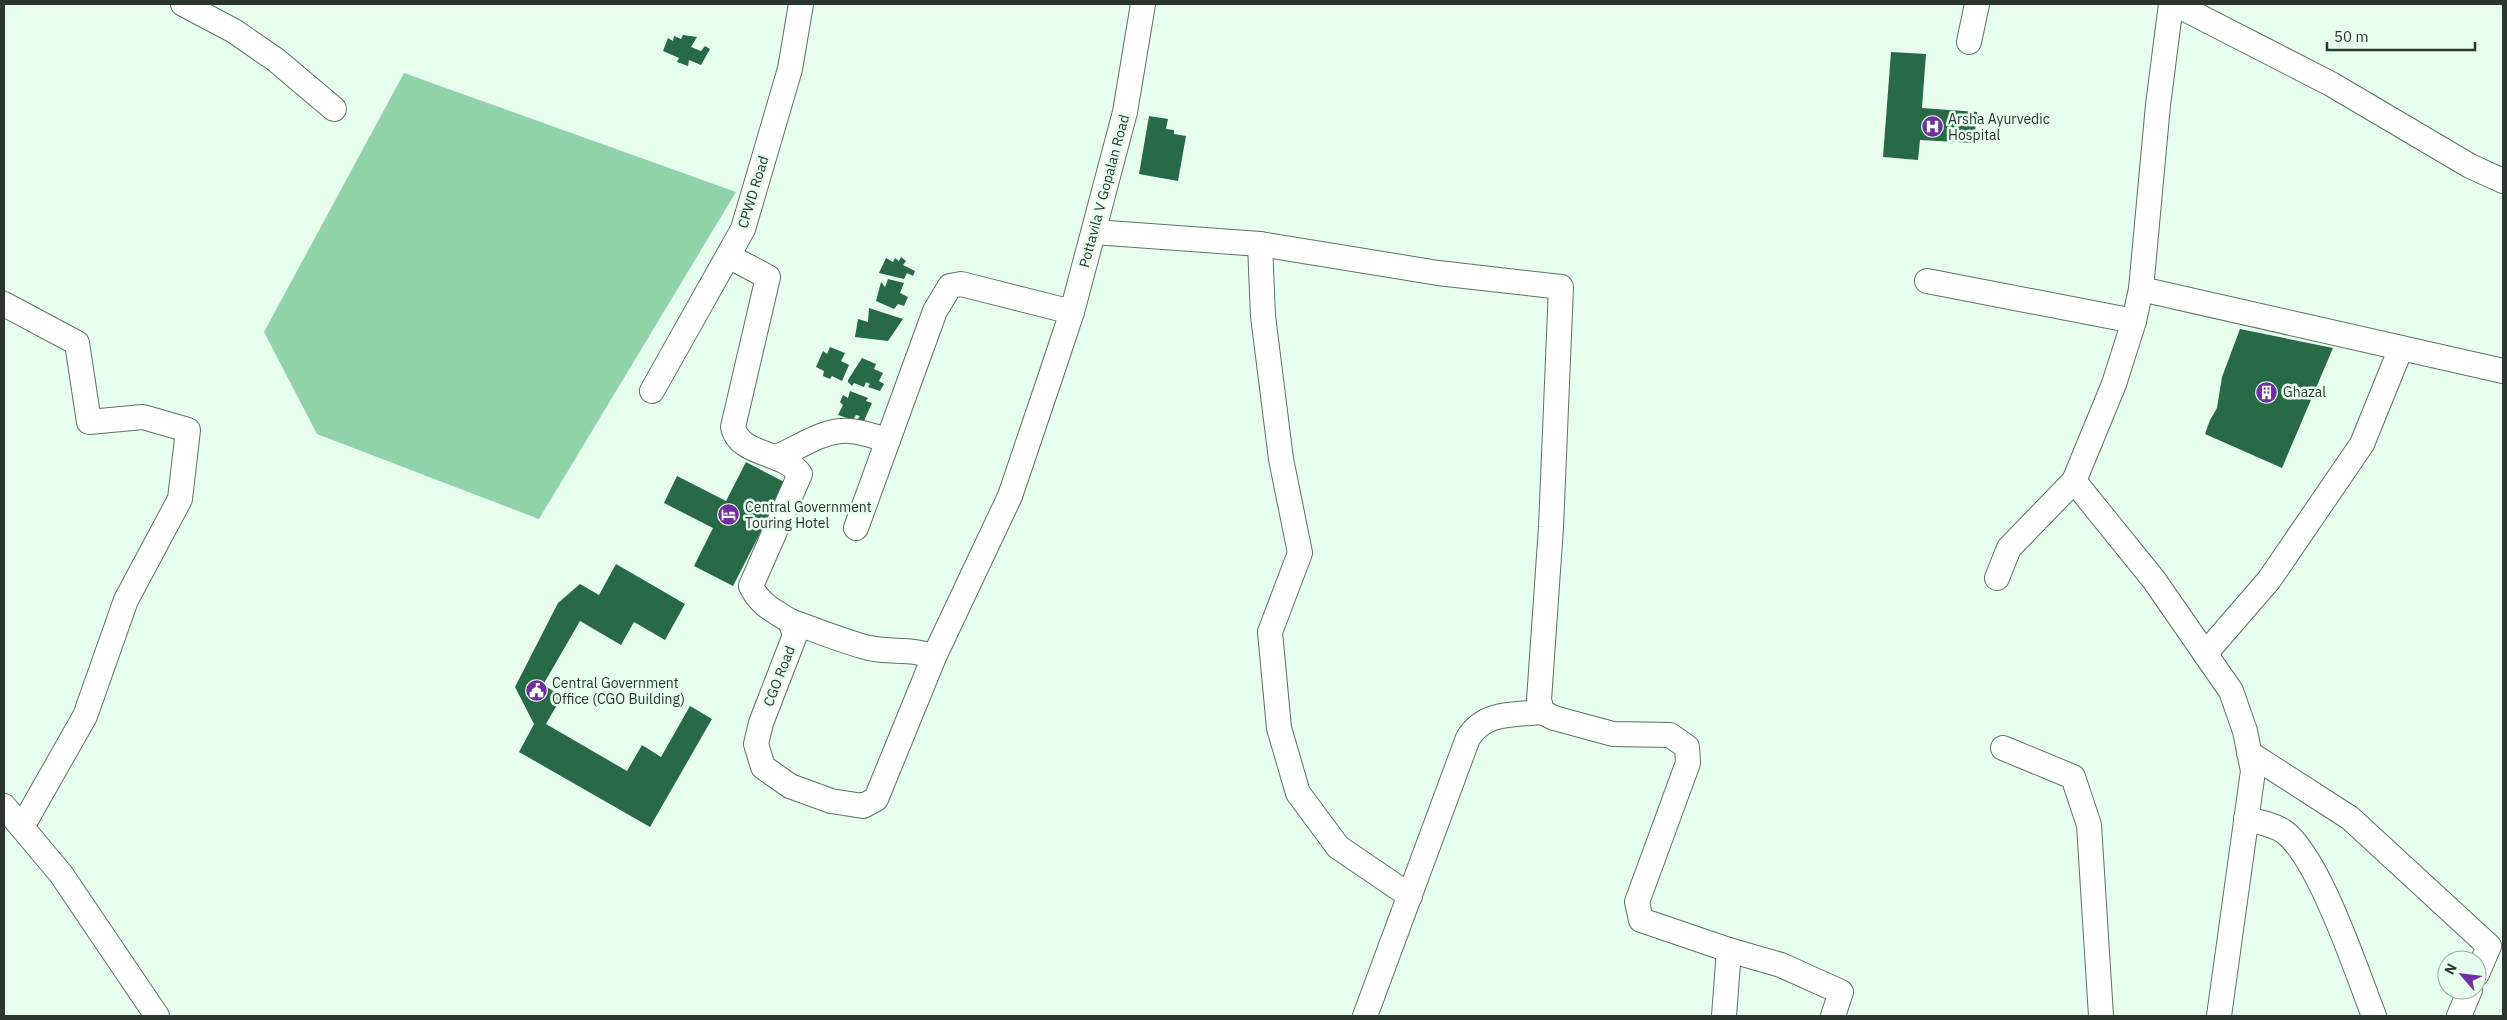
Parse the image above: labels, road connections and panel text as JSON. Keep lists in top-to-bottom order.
{
  "streets": {
    "street": ["Pottavila V Gopalan Road", "CPWD Road", "CGO Road"]
  },
  "crossings": [
    ["Pottavila V Gopalan Road", "CGO Road"]
  ],
  "places": {
    "hospital": ["Arsha Ayurvedic Hospital"],
    "building": ["Ghazal"],
    "hotel": ["Central Government Touring Hotel"],
    "public building": ["Central Government Office (CGO Building)"]
  },
  "scale_bar": "50 m",
  "north": "top left"
}
